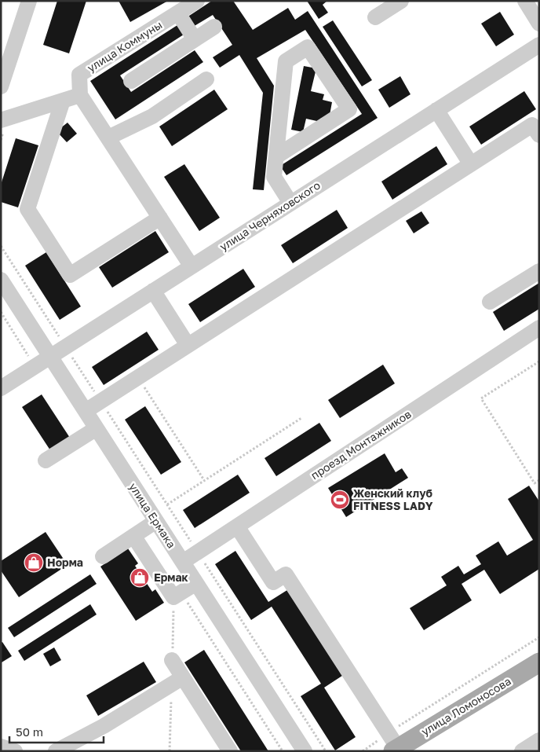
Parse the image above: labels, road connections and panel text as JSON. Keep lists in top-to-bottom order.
{
  "streets": {
    "main road": ["улица Ломоносова"],
    "street": [
      "улица Коммуны",
      "улица Черняховского",
      "проезд Монтажников",
      "улица Ермака"
    ]
  },
  "crossings": [
    ["улица Черняховского", "улица Ермака"],
    ["проезд Монтажников", "улица Ермака"]
  ],
  "places": {
    "sports": ["Женский клуб FITNESS LADY"],
    "shop": ["Норма", "Ермак"]
  },
  "scale_bar": "50 m"
}
